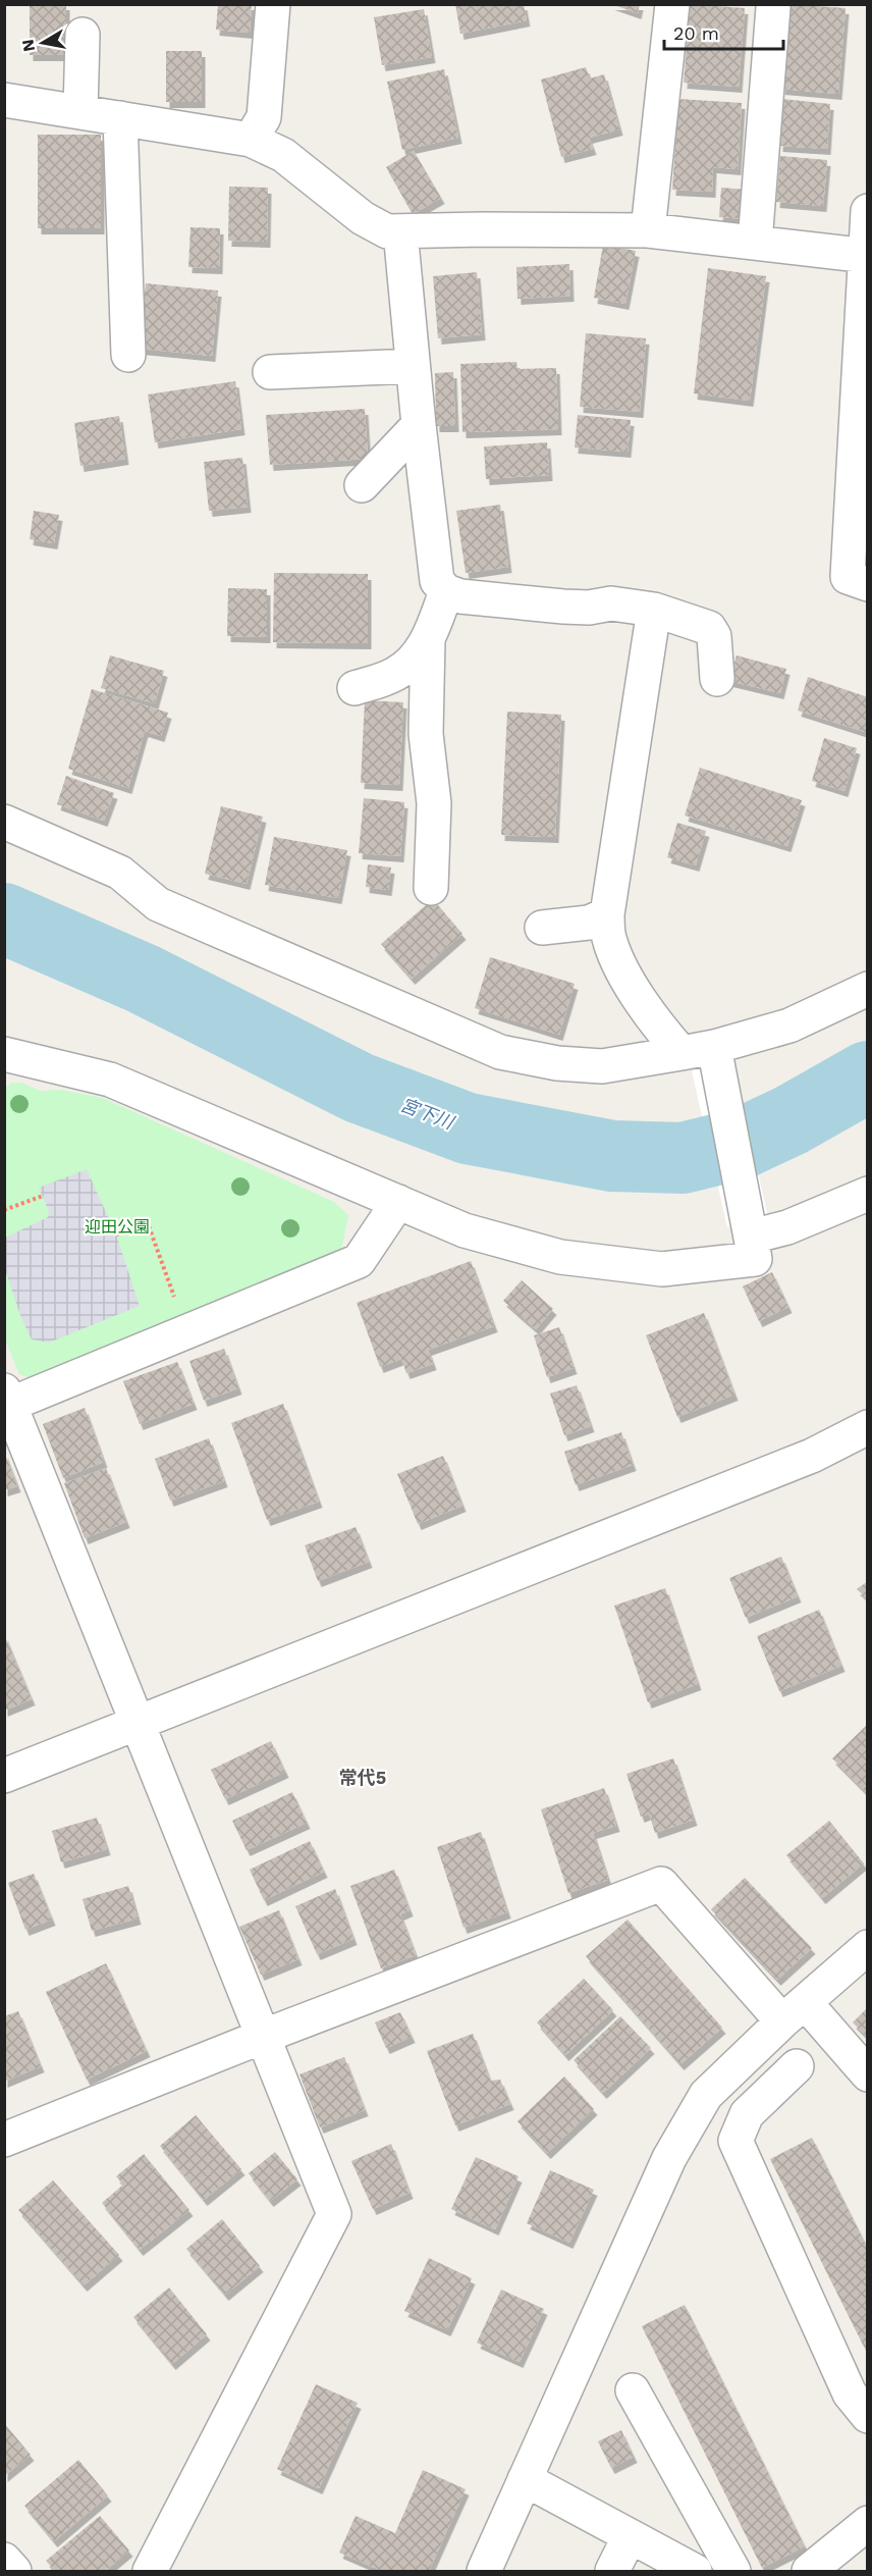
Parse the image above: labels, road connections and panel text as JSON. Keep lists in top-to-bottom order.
{
  "districts": ["常代5"],
  "water": ["宮下川"],
  "parks": ["迎田公園"],
  "scale_bar": "20 m",
  "north": "left"
}
